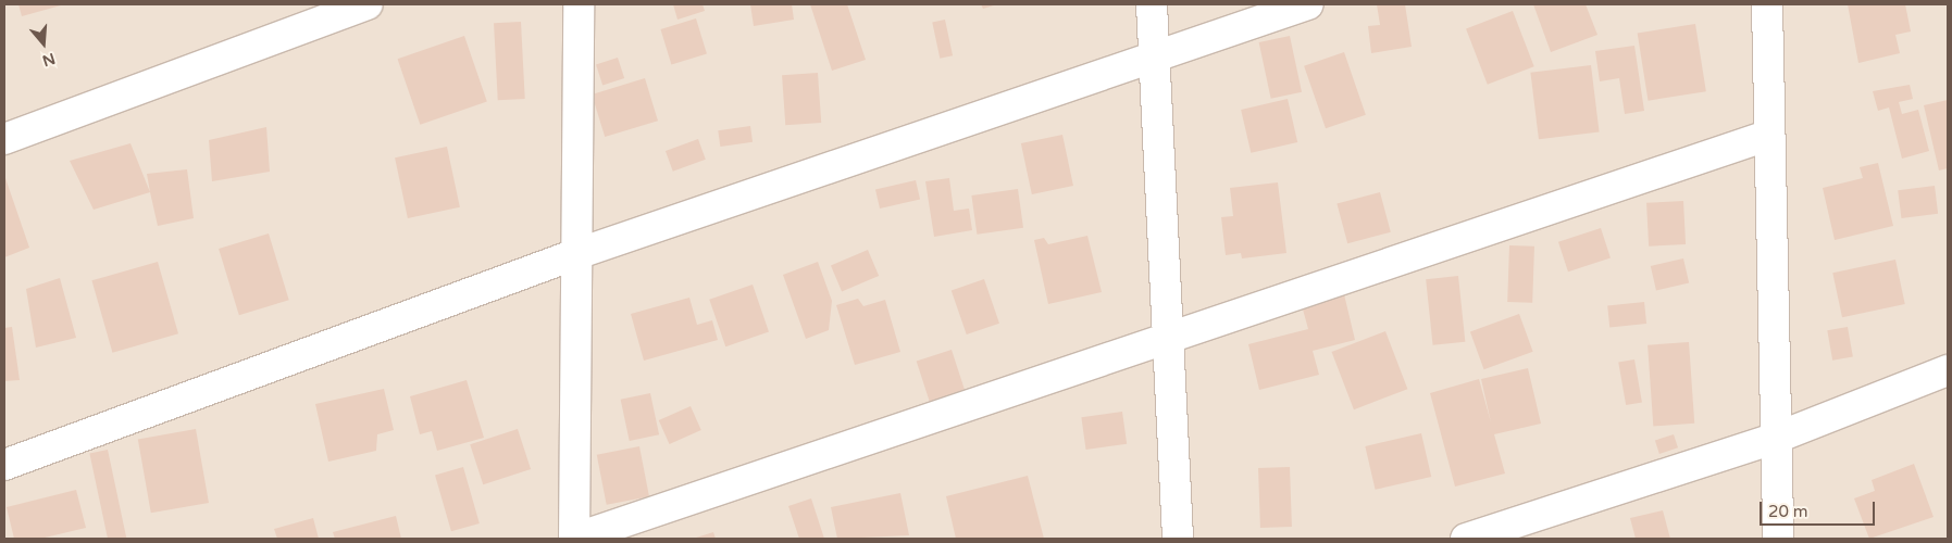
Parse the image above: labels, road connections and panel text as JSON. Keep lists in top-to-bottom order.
{
  "scale_bar": "20 m",
  "north": "bottom"
}
